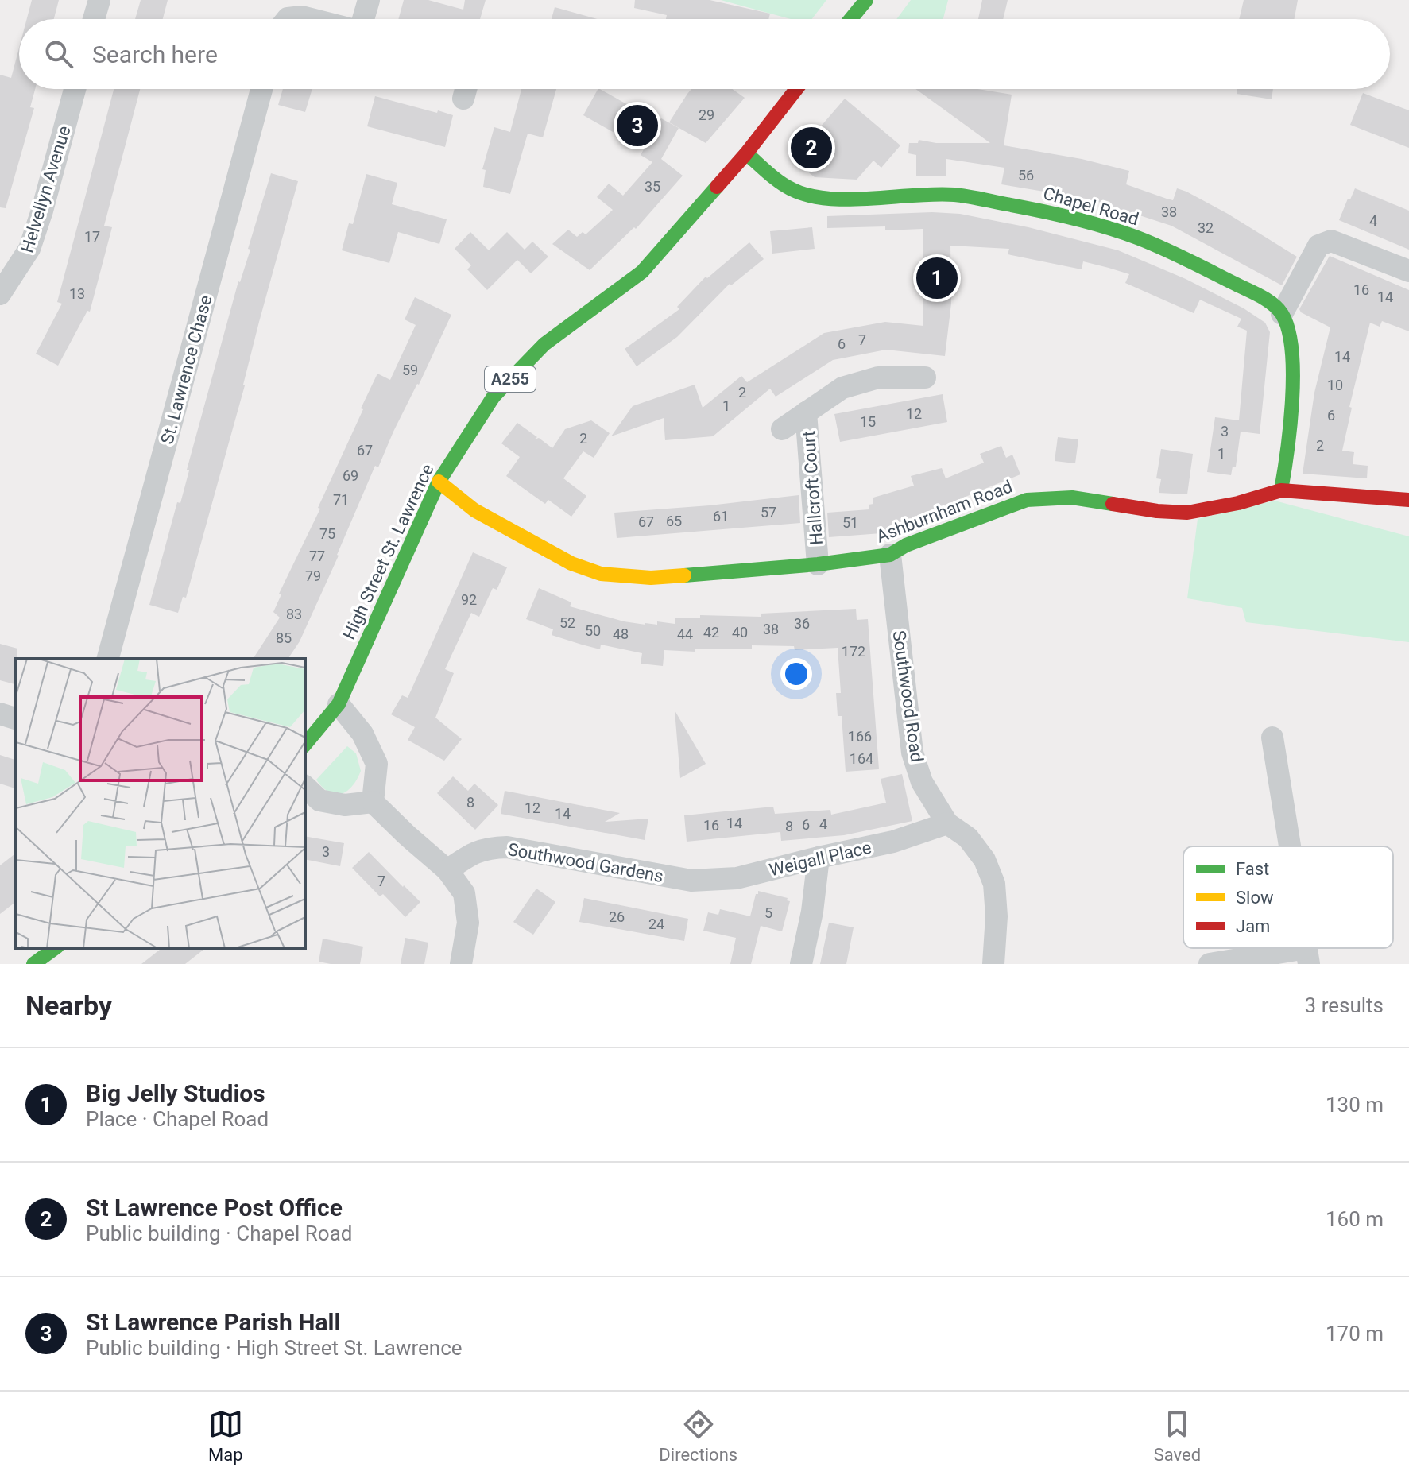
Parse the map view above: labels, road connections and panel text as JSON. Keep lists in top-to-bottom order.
{
  "streets": {
    "street": [
      "Helvellyn Avenue",
      "Chapel Road",
      "St. Lawrence Chase",
      "A255",
      "Hallcroft Court",
      "Ashburnham Road",
      "High Street St. Lawrence",
      "Southwood Road",
      "Weigall Place",
      "Southwood Gardens"
    ]
  },
  "crossings": [
    ["Chapel Road", "High Street St. Lawrence"],
    ["Hallcroft Court", "Ashburnham Road"],
    ["Ashburnham Road", "High Street St. Lawrence"],
    ["Ashburnham Road", "Southwood Road"],
    ["Southwood Road", "Weigall Place"],
    ["Weigall Place", "Southwood Gardens"]
  ],
  "house_numbers": [
    "29",
    "56",
    "35",
    "38",
    "4",
    "32",
    "17",
    "16",
    "13",
    "14",
    "7",
    "6",
    "14",
    "59",
    "10",
    "2",
    "1",
    "12",
    "6",
    "15",
    "3",
    "2",
    "2",
    "67",
    "1",
    "69",
    "71",
    "57",
    "61",
    "65",
    "67",
    "51",
    "75",
    "77",
    "79",
    "92",
    "83",
    "52",
    "36",
    "38",
    "50",
    "42",
    "40",
    "48",
    "44",
    "85",
    "172",
    "166",
    "164",
    "8",
    "12",
    "14",
    "14",
    "4",
    "6",
    "16",
    "8",
    "3",
    "7",
    "5",
    "26",
    "24"
  ],
  "legend": ["Fast", "Slow", "Jam"],
  "page": {
    "search": "Search here",
    "pins": ["3", "2", "1"],
    "heading": ["Nearby", "3 results"],
    "list": [
      {
        "mark": "1",
        "name": "Big Jelly Studios",
        "note": "Place · Chapel Road",
        "value": "130 m"
      },
      {
        "mark": "2",
        "name": "St Lawrence Post Office",
        "note": "Public building · Chapel Road",
        "value": "160 m"
      },
      {
        "mark": "3",
        "name": "St Lawrence Parish Hall",
        "note": "Public building · High Street St. Lawrence",
        "value": "170 m"
      }
    ],
    "nav": ["Map", "Directions", "Saved"]
  }
}
